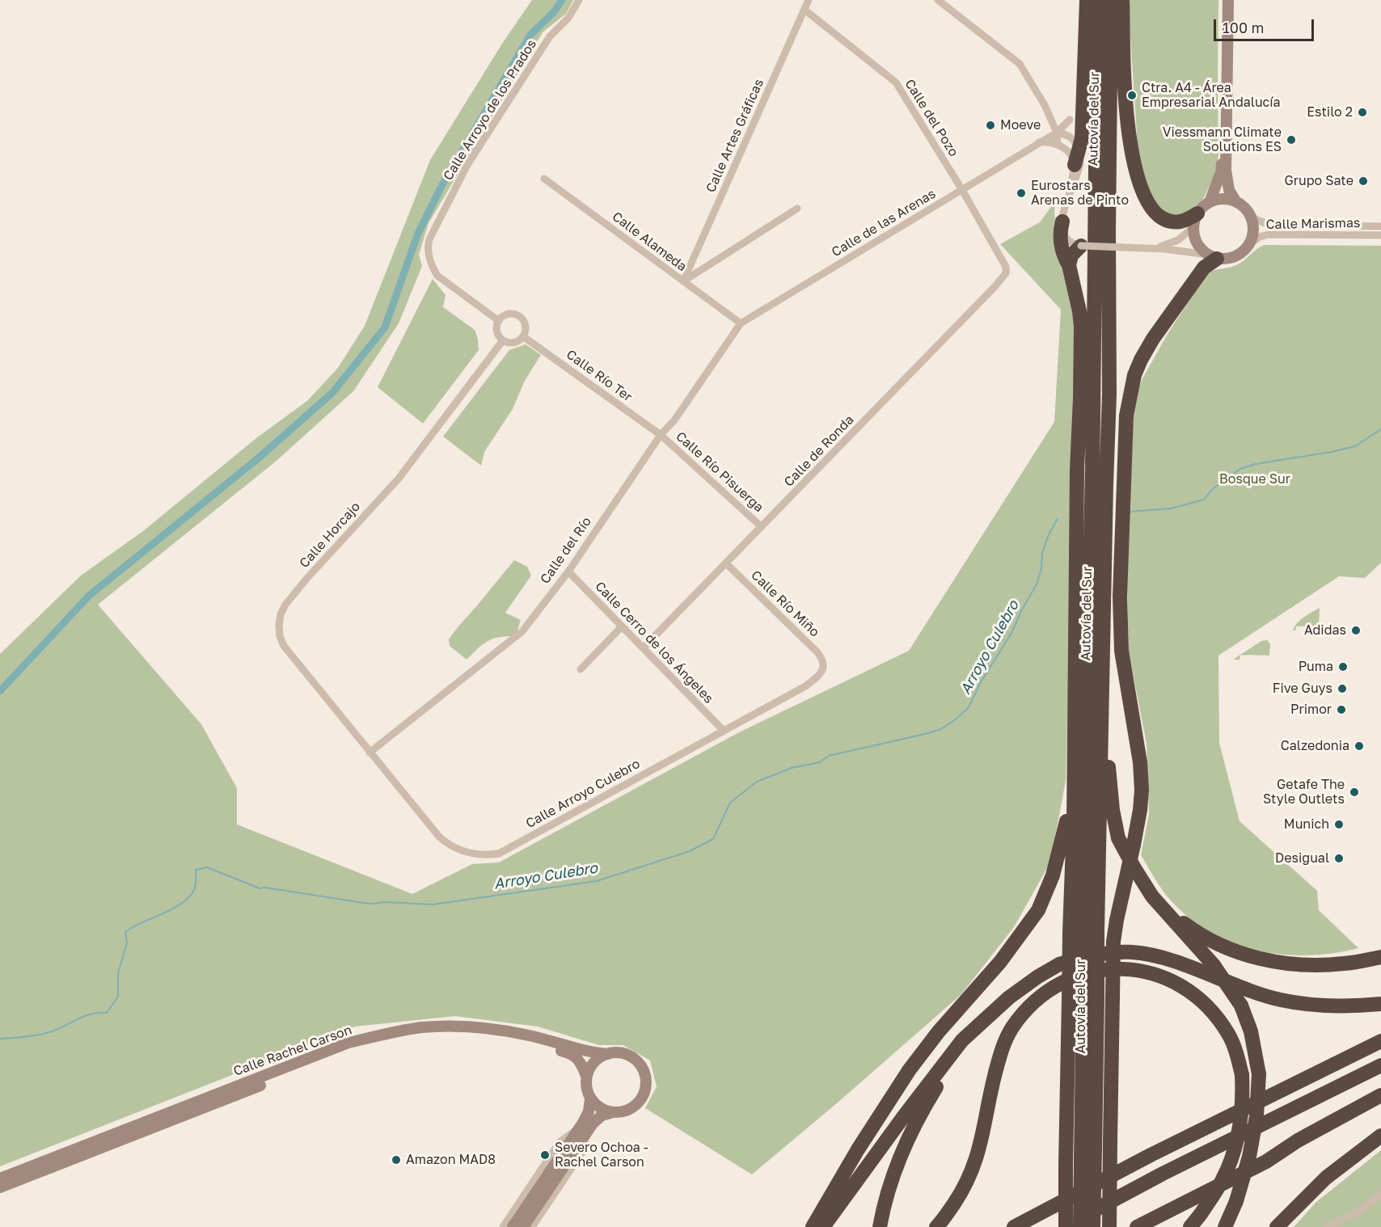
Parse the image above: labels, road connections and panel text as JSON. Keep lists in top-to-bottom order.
{
  "streets": {
    "highway": ["Autovía del Sur"],
    "street": [
      "Calle Arroyo de los Prados",
      "Calle del Pozo",
      "Calle Artes Gráficas",
      "Calle de las Arenas",
      "Calle Marismas",
      "Calle Alameda",
      "Calle Río Ter",
      "Calle de Ronda",
      "Calle Río Pisuerga",
      "Calle Horcajo",
      "Calle del Río",
      "Calle Río Miño",
      "Calle Cerro de los Ángeles",
      "Calle Arroyo Culebro",
      "Calle Rachel Carson"
    ]
  },
  "crossings": [
    ["Calle Arroyo de los Prados", "Calle Río Ter"],
    ["Calle Arroyo de los Prados", "Calle Horcajo"],
    ["Calle del Pozo", "Calle Artes Gráficas"],
    ["Calle del Pozo", "Calle de las Arenas"],
    ["Calle del Pozo", "Calle de Ronda"],
    ["Calle Artes Gráficas", "Calle Alameda"],
    ["Calle de las Arenas", "Calle Alameda"],
    ["Calle de las Arenas", "Calle del Río"],
    ["Calle Alameda", "Calle del Río"],
    ["Calle Río Ter", "Calle Río Pisuerga"],
    ["Calle Río Ter", "Calle Horcajo"],
    ["Calle Río Ter", "Calle del Río"],
    ["Calle de Ronda", "Calle Río Pisuerga"],
    ["Calle de Ronda", "Calle Río Miño"],
    ["Calle de Ronda", "Calle Cerro de los Ángeles"],
    ["Calle Río Pisuerga", "Calle del Río"],
    ["Calle Horcajo", "Calle del Río"],
    ["Calle Horcajo", "Calle Arroyo Culebro"],
    ["Calle del Río", "Calle Cerro de los Ángeles"],
    ["Calle del Río", "Calle Arroyo Culebro"],
    ["Calle Río Miño", "Calle Arroyo Culebro"],
    ["Calle Cerro de los Ángeles", "Calle Arroyo Culebro"]
  ],
  "water": ["Arroyo Culebro"],
  "parks": ["Bosque Sur"],
  "places": [
    "Ctra. A4 - Área Empresarial Andalucía",
    "Estilo 2",
    "Moeve",
    "Viessmann Climate Solutions ES",
    "Grupo Sate",
    "Eurostars Arenas de Pinto",
    "Adidas",
    "Puma",
    "Five Guys",
    "Primor",
    "Calzedonia",
    "Getafe The Style Outlets",
    "Munich",
    "Desigual",
    "Severo Ochoa - Rachel Carson",
    "Amazon MAD8"
  ],
  "scale_bar": "100 m"
}
